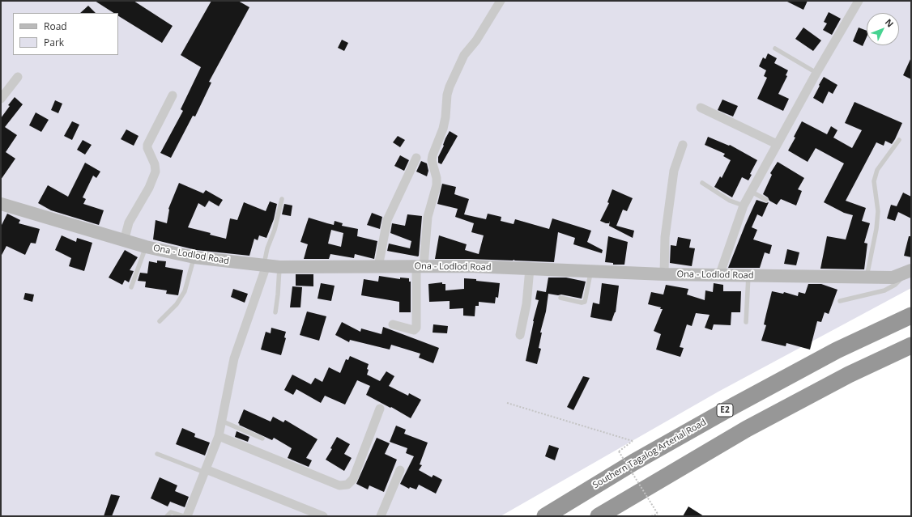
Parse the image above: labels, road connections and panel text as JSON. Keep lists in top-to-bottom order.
{
  "streets": {
    "highway": ["E2", "Southern Tagalog Arterial Road"],
    "main road": ["Ona - Lodlod Road"]
  },
  "legend": ["Road", "Park"],
  "north": "top right"
}
